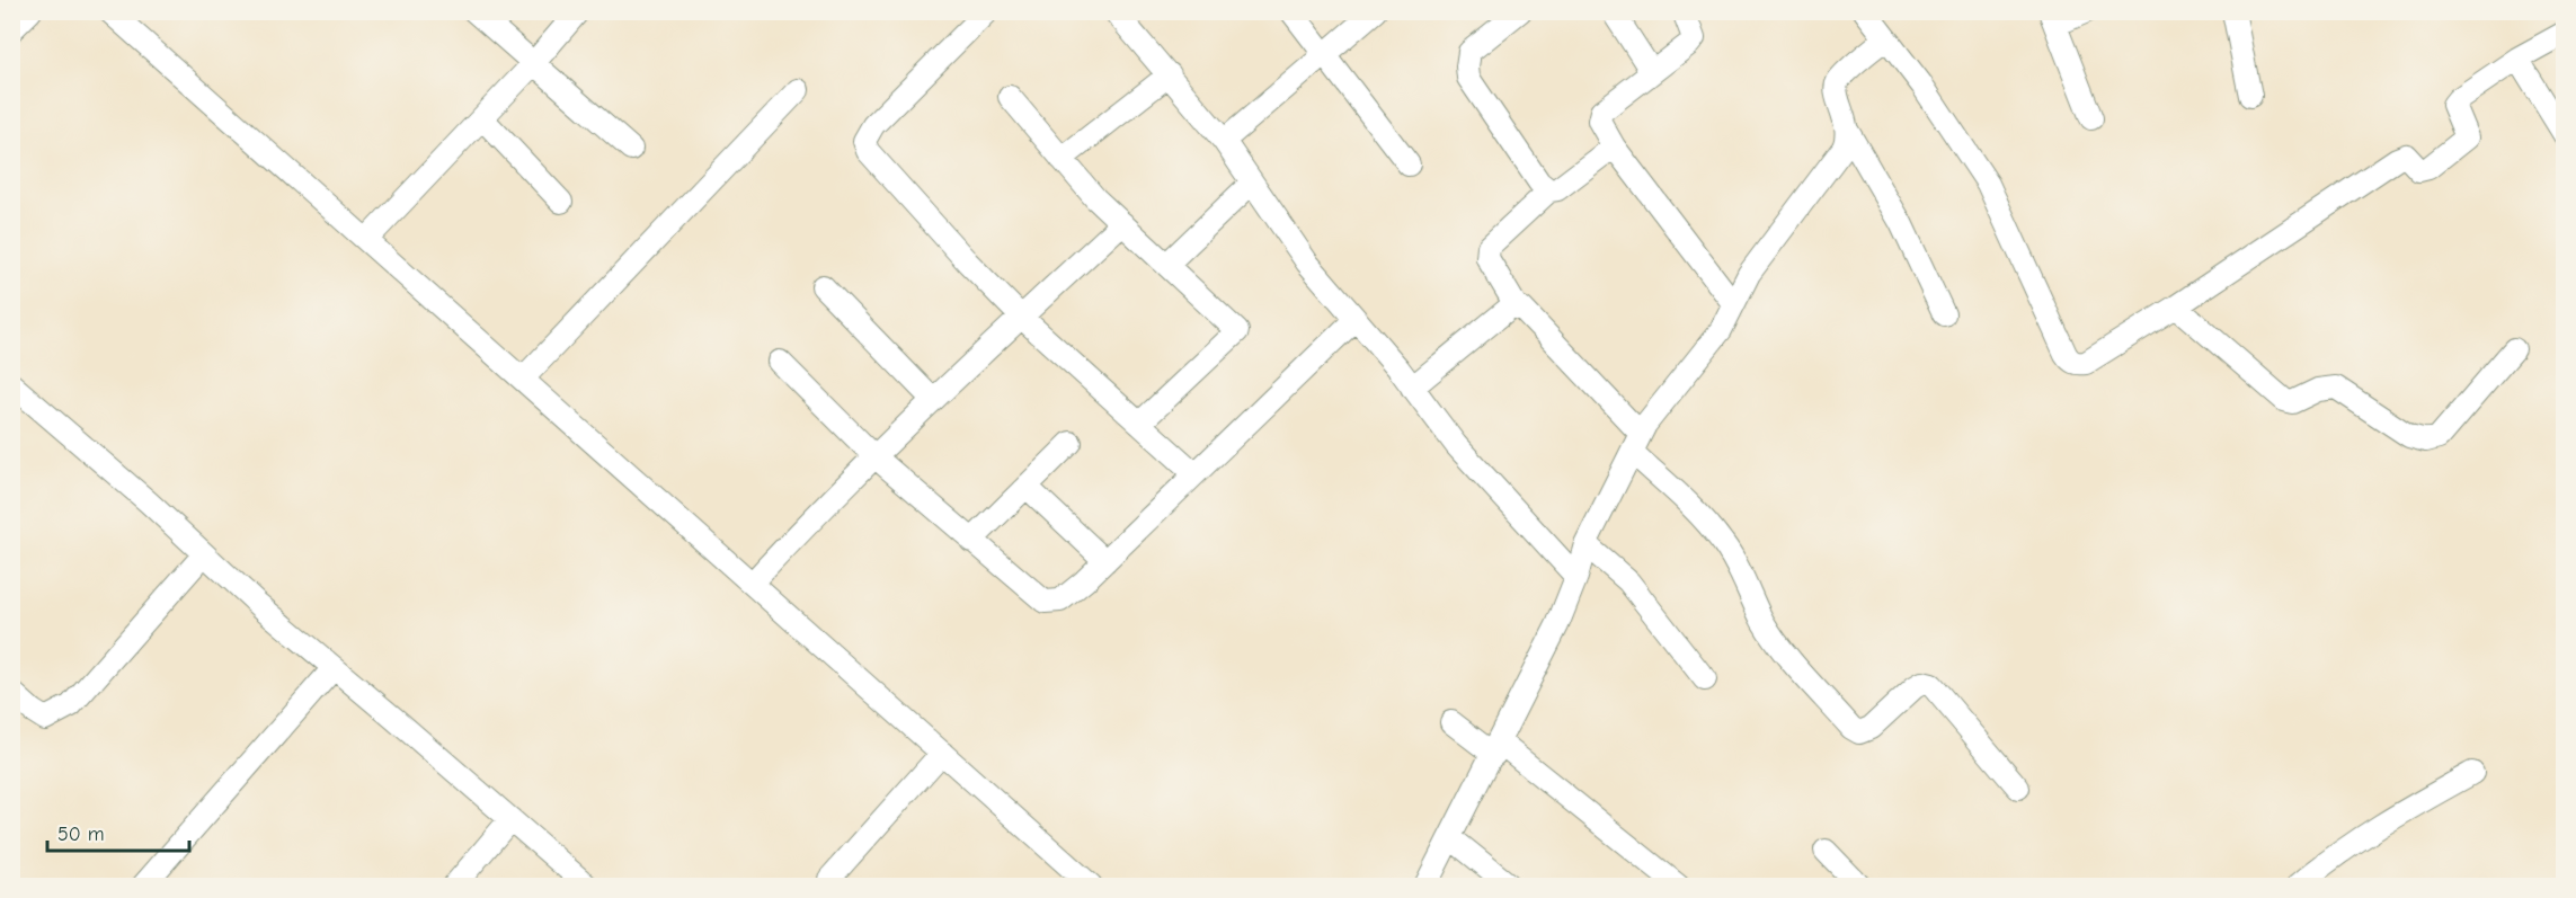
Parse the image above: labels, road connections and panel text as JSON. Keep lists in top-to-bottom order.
{
  "scale_bar": "50 m"
}
